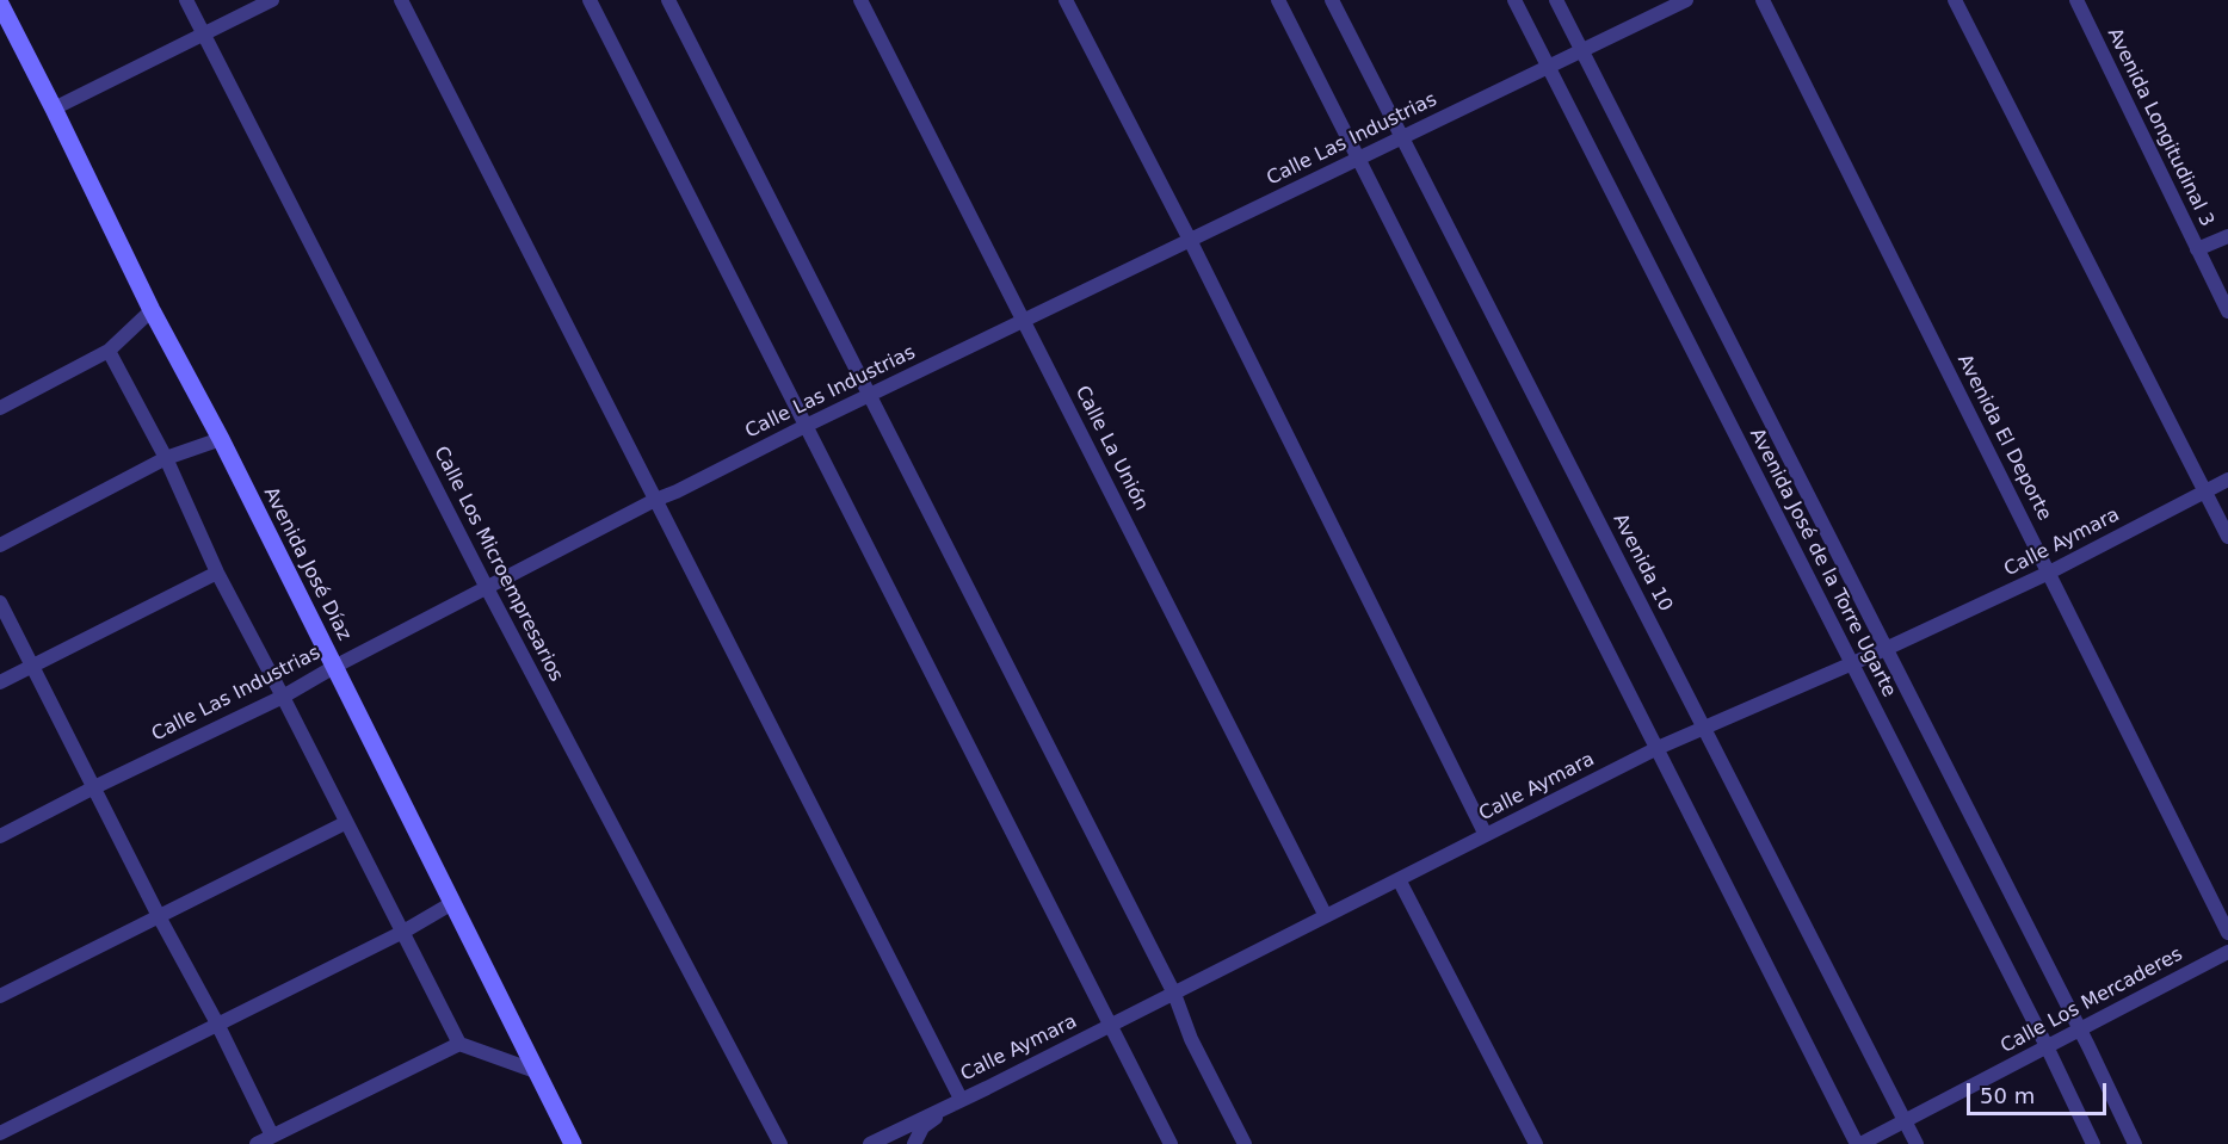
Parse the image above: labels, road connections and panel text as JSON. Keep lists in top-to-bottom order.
{
  "streets": {
    "street": [
      "Avenida Longitudinal 3",
      "Calle Las Industrias",
      "Avenida El Deporte",
      "Calle La Unión",
      "Calle Aymara",
      "Avenida 10",
      "Avenida José de la Torre Ugarte",
      "Avenida José Díaz",
      "Calle Los Microempresarios",
      "Calle Los Mercaderes"
    ]
  },
  "crossings": [
    ["Calle Las Industrias", "Calle La Unión"],
    ["Calle Las Industrias", "Avenida 10"],
    ["Calle Las Industrias", "Avenida José de la Torre Ugarte"],
    ["Calle Las Industrias", "Avenida José Díaz"],
    ["Calle Las Industrias", "Calle Los Microempresarios"],
    ["Avenida El Deporte", "Calle Aymara"],
    ["Calle La Unión", "Calle Aymara"],
    ["Calle Aymara", "Avenida 10"],
    ["Calle Aymara", "Avenida José de la Torre Ugarte"],
    ["Avenida 10", "Calle Los Mercaderes"],
    ["Avenida José de la Torre Ugarte", "Calle Los Mercaderes"]
  ],
  "scale_bar": "50 m"
}
